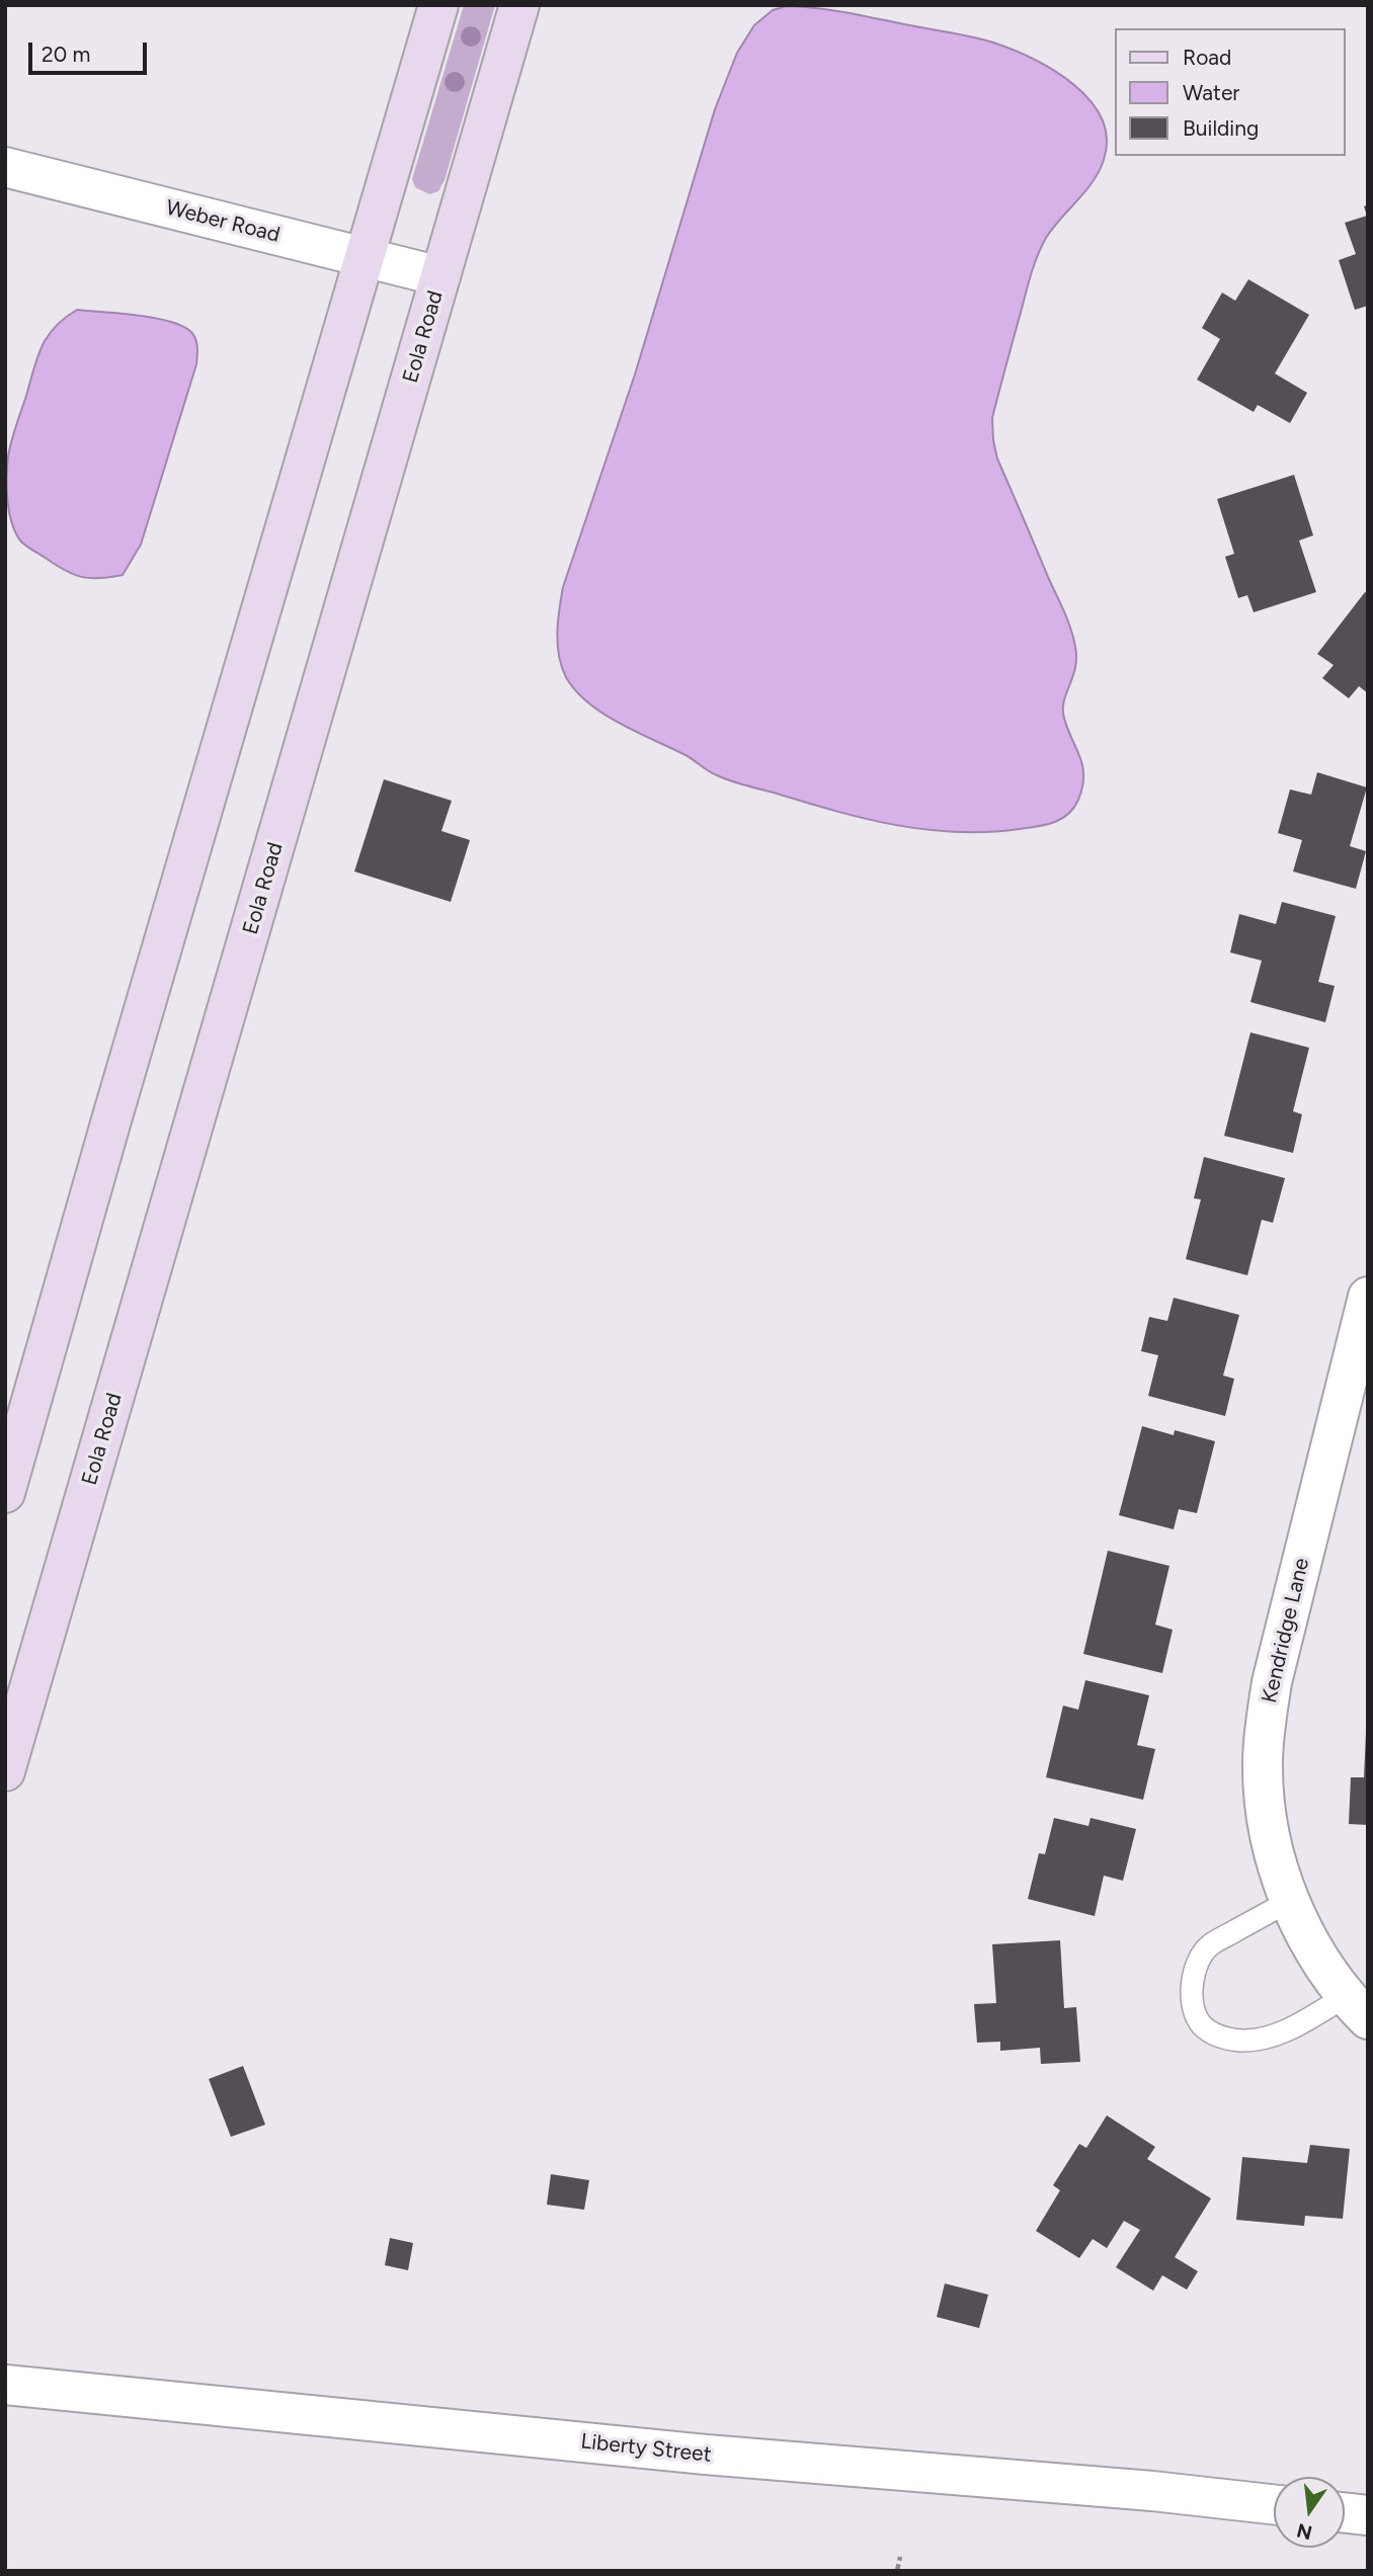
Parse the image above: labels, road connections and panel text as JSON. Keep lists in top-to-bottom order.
{
  "streets": {
    "main road": ["Eola Road"],
    "street": ["Weber Road", "Kendridge Lane", "Liberty Street"]
  },
  "crossings": [
    ["Weber Road", "Eola Road"]
  ],
  "legend": ["Road", "Water", "Building"],
  "scale_bar": "20 m",
  "north": "bottom"
}
